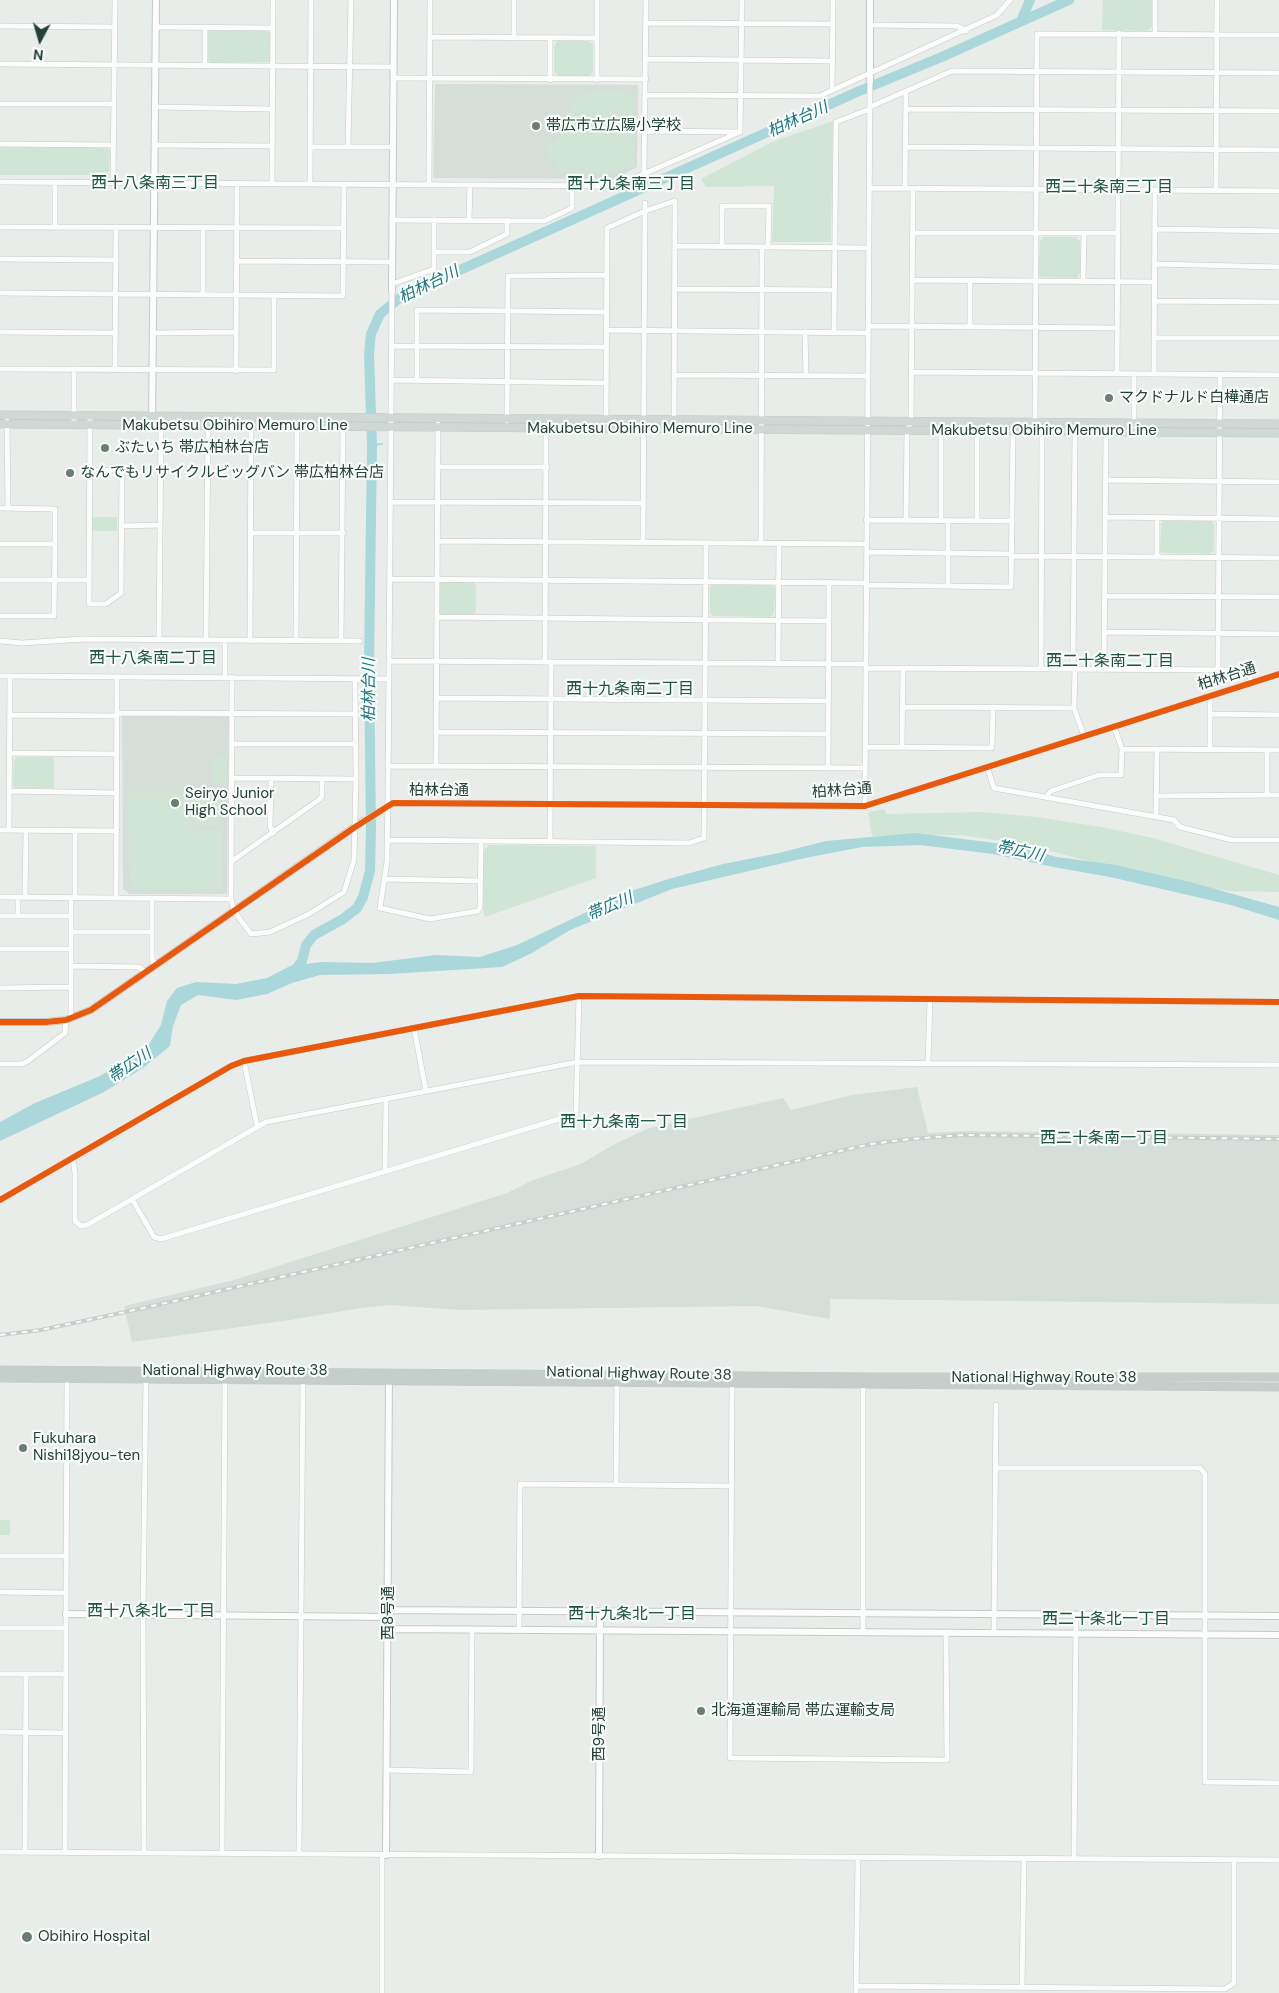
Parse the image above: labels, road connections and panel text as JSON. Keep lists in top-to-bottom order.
{
  "streets": {
    "highway": ["National Highway Route 38"],
    "main road": ["Makubetsu Obihiro Memuro Line"],
    "street": ["柏林台通", "西8号通", "西9号通"]
  },
  "crossings": [
    ["National Highway Route 38", "西8号通"]
  ],
  "districts": [
    "西十八条南三丁目",
    "西十九条南三丁目",
    "西二十条南三丁目",
    "西十八条南二丁目",
    "西二十条南二丁目",
    "西十九条南二丁目",
    "西十九条南一丁目",
    "西二十条南一丁目",
    "西十八条北一丁目",
    "西十九条北一丁目",
    "西二十条北一丁目"
  ],
  "water": ["柏林台川", "帯広川"],
  "places": [
    "帯広市立広陽小学校",
    "マクドナルド白樺通店",
    "ぶたいち 帯広柏林台店",
    "なんでもリサイクルビッグバン 帯広柏林台店",
    "Seiryo Junior High School",
    "Fukuhara Nishi18jyou-ten",
    "北海道運輸局 帯広運輸支局",
    "Obihiro Hospital"
  ],
  "north": "bottom"
}
